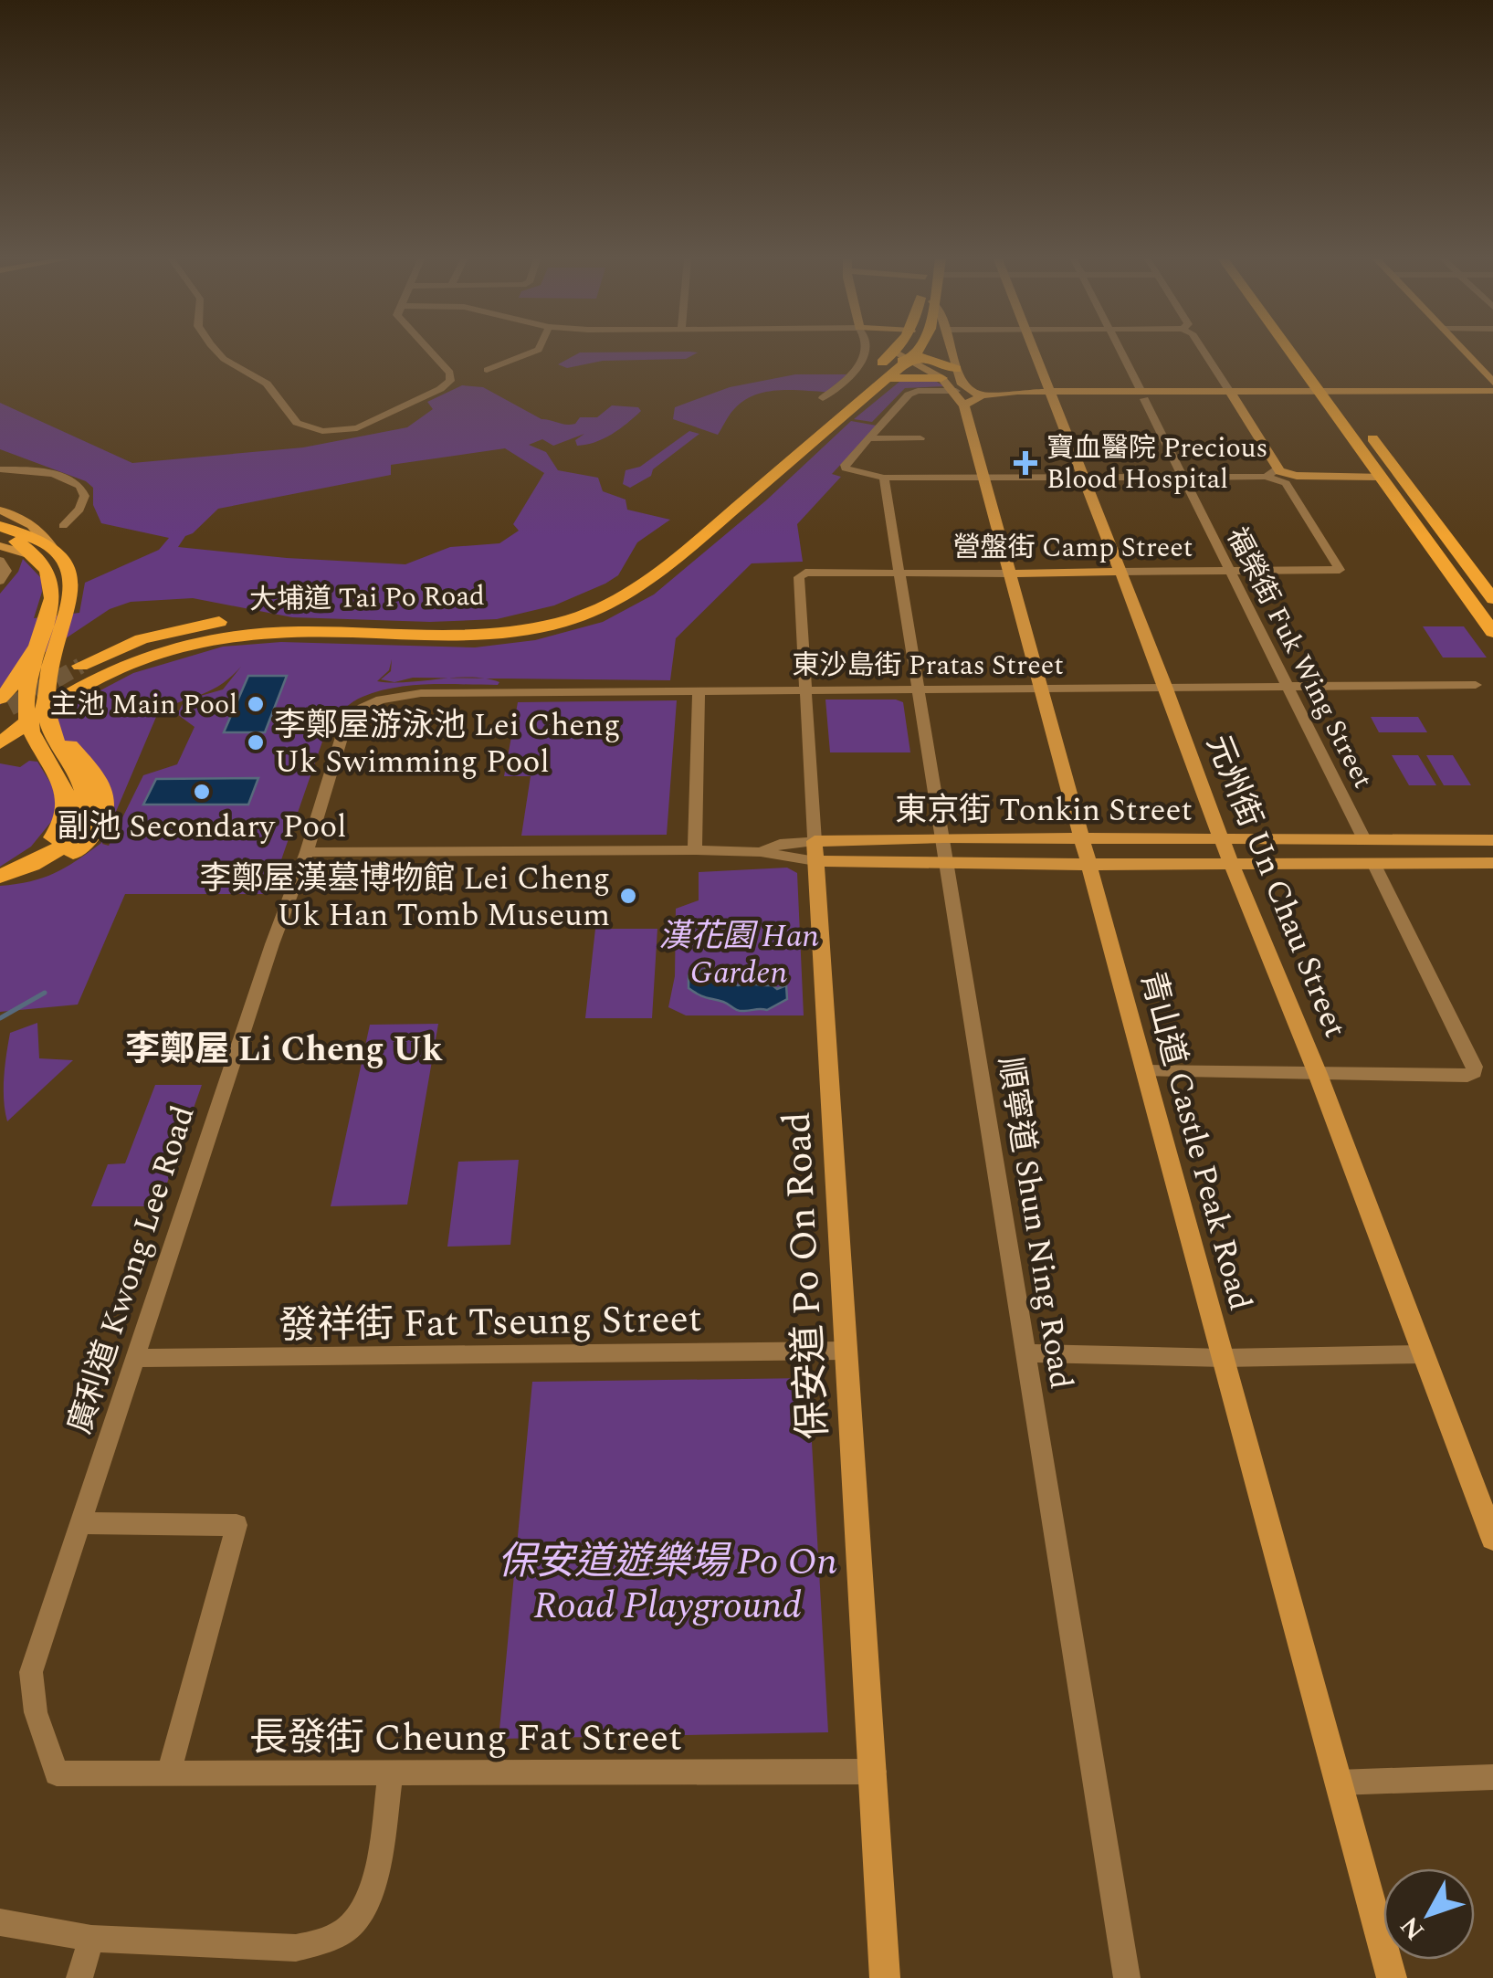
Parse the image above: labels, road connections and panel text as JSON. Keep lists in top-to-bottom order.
{
  "streets": {
    "main road": [
      "營盤街 Camp Street",
      "大埔道 Tai Po Road",
      "東京街 Tonkin Street",
      "元州街 Un Chau Street",
      "青山道 Castle Peak Road",
      "保安道 Po On Road"
    ],
    "street": [
      "福榮街 Fuk Wing Street",
      "東沙島街 Pratas Street",
      "順寧道 Shun Ning Road",
      "廣利道 Kwong Lee Road",
      "發祥街 Fat Tseung Street",
      "長發街 Cheung Fat Street"
    ]
  },
  "crossings": [
    ["營盤街 Camp Street", "福榮街 Fuk Wing Street"],
    ["營盤街 Camp Street", "元州街 Un Chau Street"],
    ["營盤街 Camp Street", "青山道 Castle Peak Road"],
    ["營盤街 Camp Street", "順寧道 Shun Ning Road"],
    ["營盤街 Camp Street", "保安道 Po On Road"],
    ["大埔道 Tai Po Road", "青山道 Castle Peak Road"],
    ["福榮街 Fuk Wing Street", "東沙島街 Pratas Street"],
    ["福榮街 Fuk Wing Street", "東京街 Tonkin Street"],
    ["東沙島街 Pratas Street", "元州街 Un Chau Street"],
    ["東沙島街 Pratas Street", "青山道 Castle Peak Road"],
    ["東沙島街 Pratas Street", "順寧道 Shun Ning Road"],
    ["東沙島街 Pratas Street", "廣利道 Kwong Lee Road"],
    ["東沙島街 Pratas Street", "保安道 Po On Road"],
    ["東京街 Tonkin Street", "元州街 Un Chau Street"],
    ["東京街 Tonkin Street", "青山道 Castle Peak Road"],
    ["東京街 Tonkin Street", "順寧道 Shun Ning Road"],
    ["東京街 Tonkin Street", "廣利道 Kwong Lee Road"],
    ["東京街 Tonkin Street", "保安道 Po On Road"],
    ["廣利道 Kwong Lee Road", "發祥街 Fat Tseung Street"],
    ["廣利道 Kwong Lee Road", "長發街 Cheung Fat Street"],
    ["保安道 Po On Road", "發祥街 Fat Tseung Street"],
    ["保安道 Po On Road", "長發街 Cheung Fat Street"]
  ],
  "districts": ["李鄭屋 Li Cheng Uk"],
  "parks": ["漢花園 Han Garden", "保安道遊樂場 Po On Road Playground"],
  "places": {
    "health": ["寶血醫院 Precious Blood Hospital"],
    "other": [
      "主池 Main Pool",
      "李鄭屋游泳池 Lei Cheng Uk Swimming Pool",
      "副池 Secondary Pool",
      "李鄭屋漢墓博物館 Lei Cheng Uk Han Tomb Museum"
    ]
  },
  "north": "bottom left"
}
